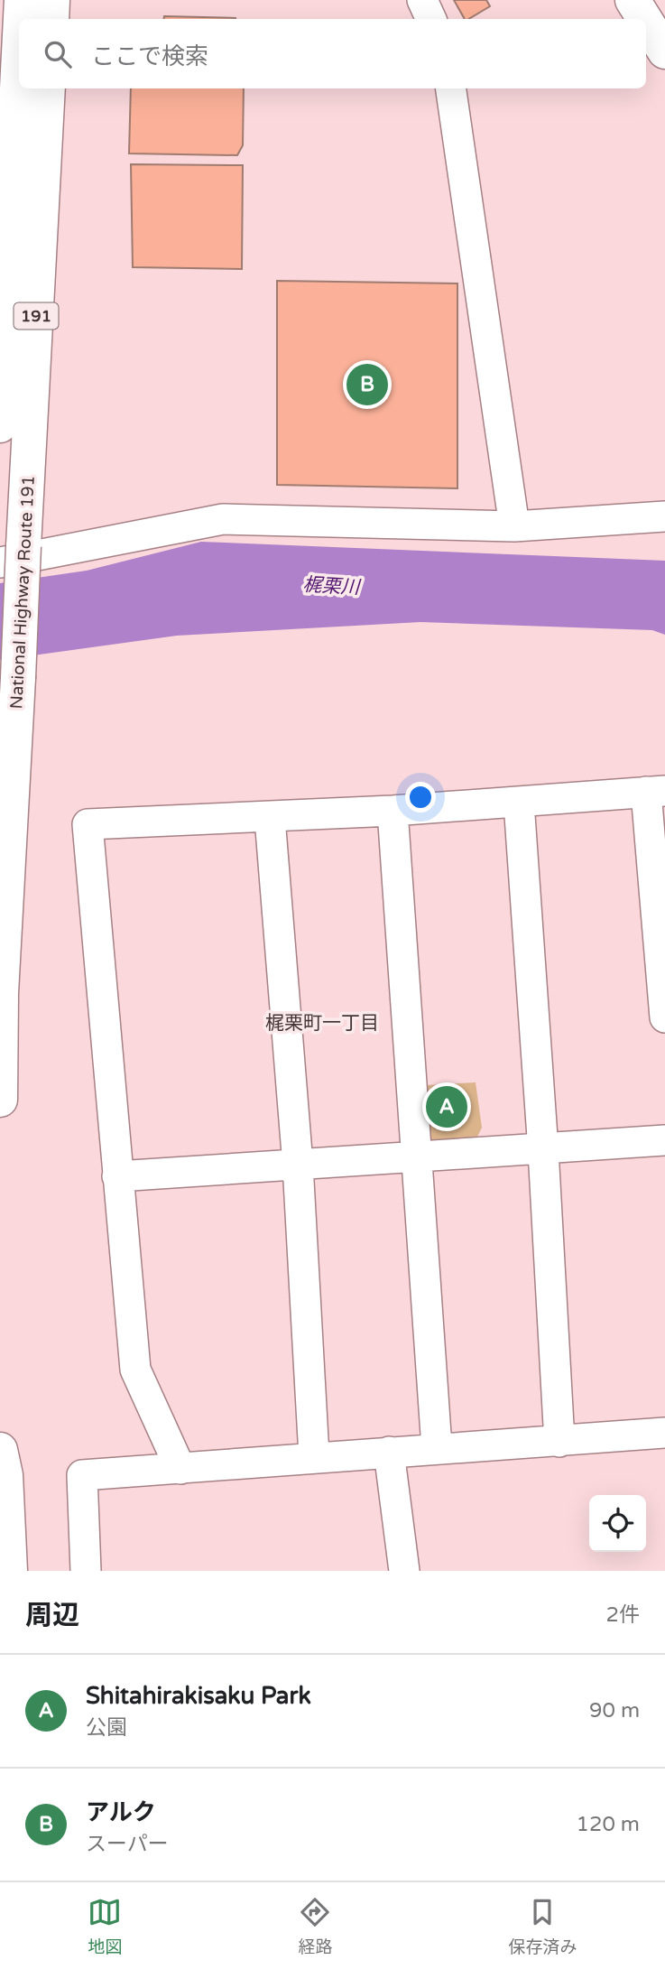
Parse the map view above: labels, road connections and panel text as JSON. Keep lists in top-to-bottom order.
{
  "streets": {
    "main road": ["191", "National Highway Route 191"]
  },
  "districts": ["梶栗町一丁目"],
  "water": ["梶栗川"],
  "page": {
    "search": "ここで検索",
    "pins": ["B", "A"],
    "heading": ["周辺", "2件"],
    "list": [
      {
        "mark": "A",
        "name": "Shitahirakisaku Park",
        "note": "公園",
        "value": "90 m"
      },
      {
        "mark": "B",
        "name": "アルク",
        "note": "スーパー",
        "value": "120 m"
      }
    ],
    "nav": ["地図", "経路", "保存済み"]
  }
}
